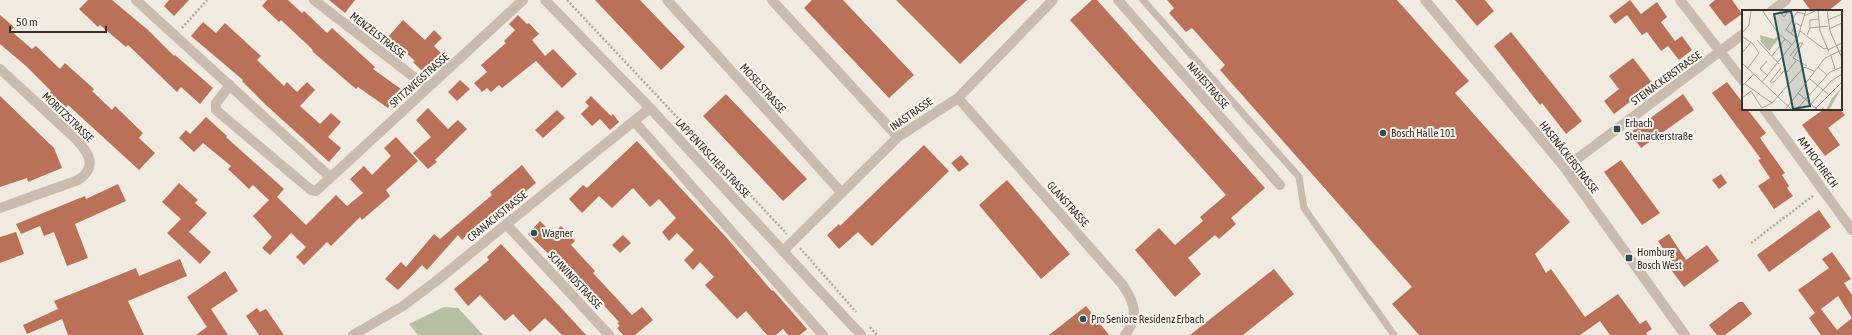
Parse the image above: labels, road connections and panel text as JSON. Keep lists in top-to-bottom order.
{
  "streets": {
    "street": [
      "MENZELSTRASSE",
      "STEINACKERSTRASSE",
      "SPITZWEGSTRASSE",
      "NAHESTRASSE",
      "MOSELSTRASSE",
      "INASTRASSE",
      "MORITZSTRASSE",
      "HASENÄCKERSTRASSE",
      "LAPPENTASCHER STRASSE",
      "AM HOCHRECH",
      "GLANSTRASSE",
      "CRANACHSTRASSE",
      "SCHWINDSTRASSE"
    ]
  },
  "crossings": [
    ["MENZELSTRASSE", "SPITZWEGSTRASSE"],
    ["STEINACKERSTRASSE", "HASENÄCKERSTRASSE"],
    ["MOSELSTRASSE", "INASTRASSE"],
    ["INASTRASSE", "LAPPENTASCHER STRASSE"],
    ["INASTRASSE", "GLANSTRASSE"],
    ["LAPPENTASCHER STRASSE", "CRANACHSTRASSE"],
    ["CRANACHSTRASSE", "SCHWINDSTRASSE"]
  ],
  "places": {
    "transit": ["Erbach Steinackerstraße", "Homburg Bosch West"],
    "other": ["Bosch Halle 101", "Wagner", "Pro Seniore Residenz Erbach"]
  },
  "scale_bar": "50 m"
}
